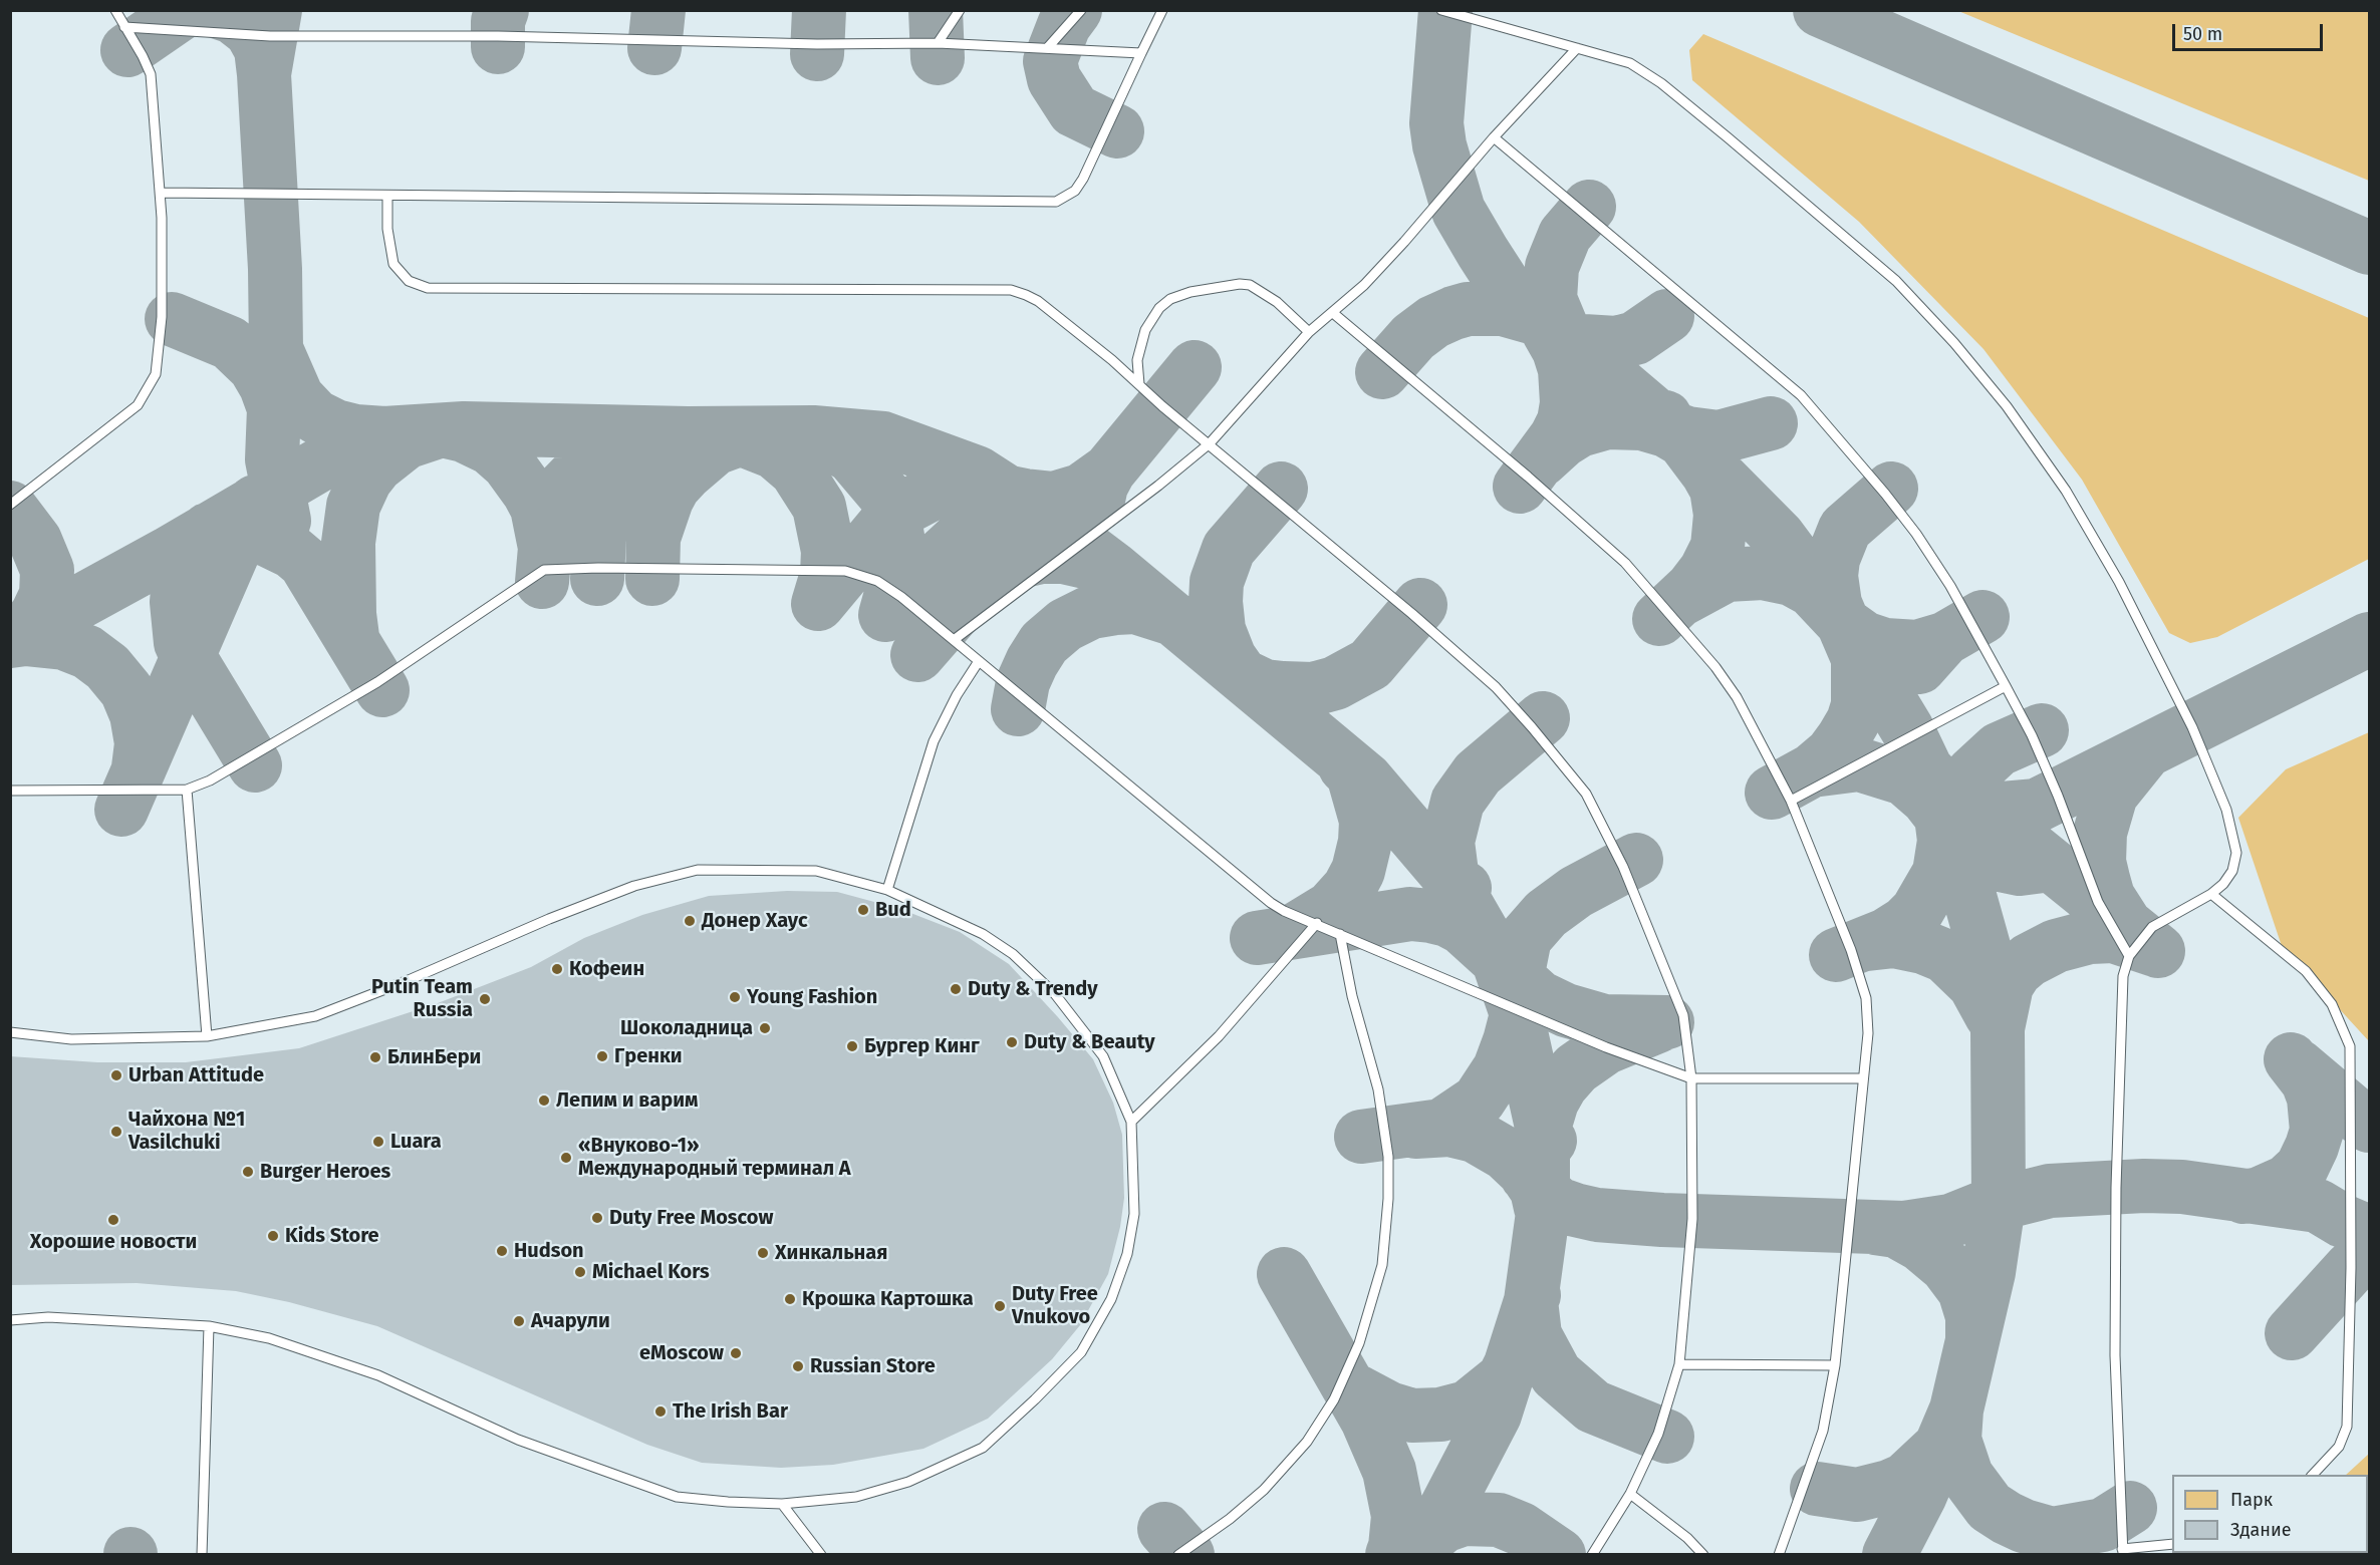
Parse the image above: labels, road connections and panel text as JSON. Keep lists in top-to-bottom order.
{
  "places": [
    "Bud",
    "Донер Хаус",
    "Кофеин",
    "Duty & Trendy",
    "Young Fashion",
    "Putin Team Russia",
    "Шоколадница",
    "Duty & Beauty",
    "Бургер Кинг",
    "Гренки",
    "БлинБери",
    "Urban Attitude",
    "Лепим и варим",
    "Чайхона №1 Vasilchuki",
    "Luara",
    "«Внуково-1» Международный терминал А",
    "Burger Heroes",
    "Duty Free Moscow",
    "Хорошие новости",
    "Kids Store",
    "Hudson",
    "Хинкальная",
    "Michael Kors",
    "Крошка Картошка",
    "Duty Free Vnukovo",
    "Ачарули",
    "eMoscow",
    "Russian Store",
    "The Irish Bar"
  ],
  "legend": ["Парк", "Здание"],
  "scale_bar": "50 m"
}
